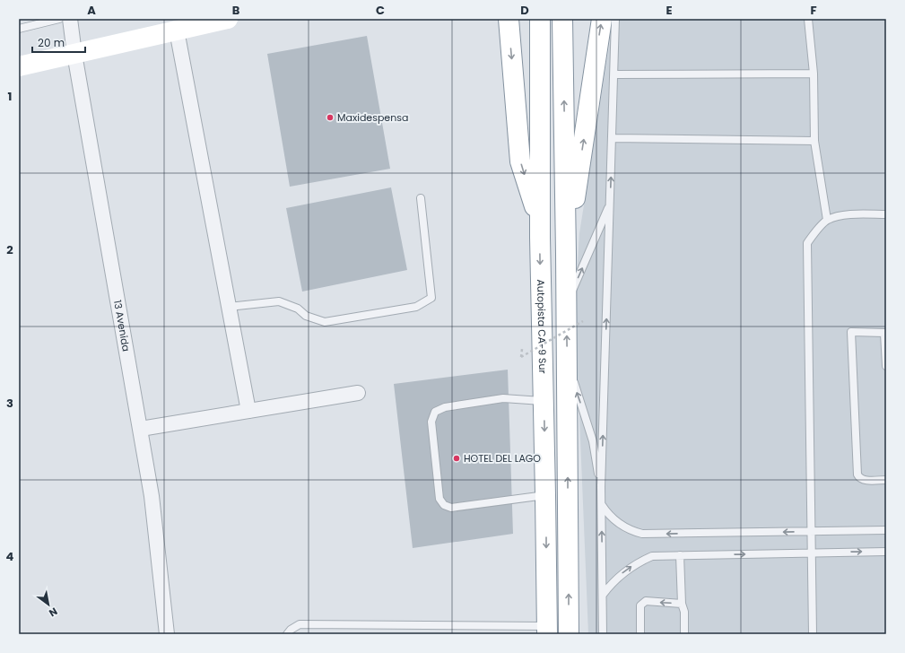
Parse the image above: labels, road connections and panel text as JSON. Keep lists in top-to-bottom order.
{
  "streets": {
    "main road": ["Autopista CA-9 Sur"],
    "street": ["13 Avenida"]
  },
  "places": ["Maxidespensa", "HOTEL DEL LAGO"],
  "scale_bar": "20 m",
  "north": "bottom right",
  "grid": {
    "columns": [
      "A",
      "B",
      "C",
      "D",
      "E",
      "F"
    ],
    "rows": [
      "1",
      "2",
      "3",
      "4"
    ]
  }
}
